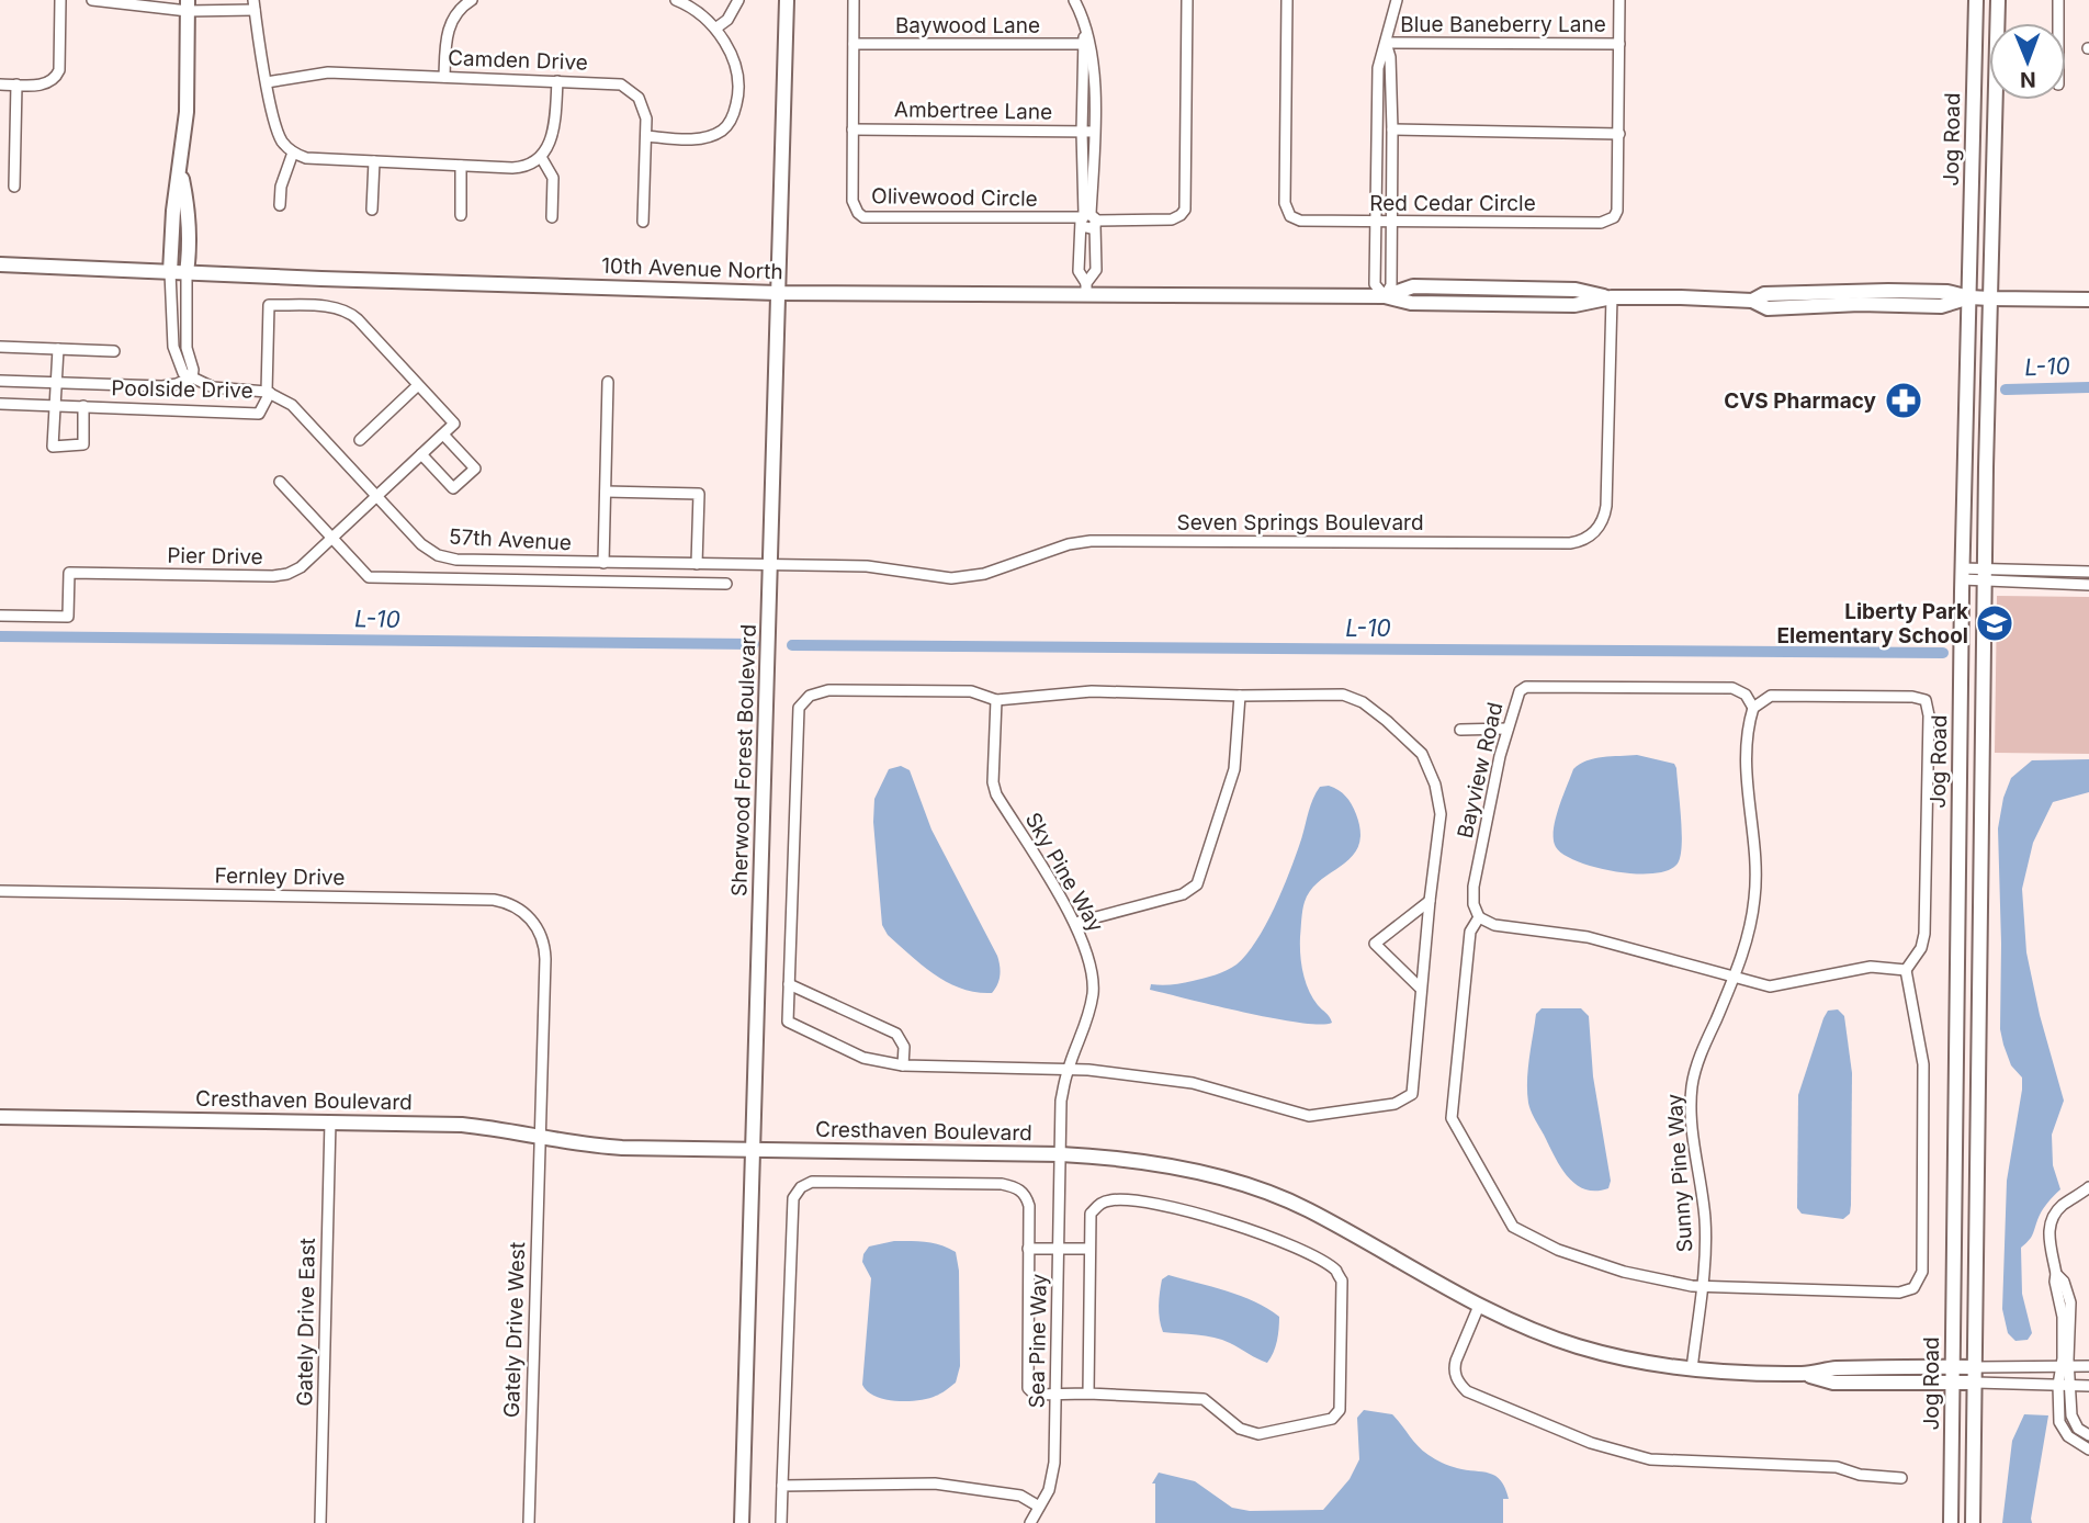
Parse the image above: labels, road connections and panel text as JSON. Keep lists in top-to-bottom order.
{
  "streets": {
    "street": [
      "Blue Baneberry Lane",
      "Baywood Lane",
      "Camden Drive",
      "Ambertree Lane",
      "Jog Road",
      "Olivewood Circle",
      "Red Cedar Circle",
      "10th Avenue North",
      "Poolside Drive",
      "Seven Springs Boulevard",
      "57th Avenue",
      "Pier Drive",
      "Sherwood Forest Boulevard",
      "Bayview Road",
      "Sky Pine Way",
      "Fernley Drive",
      "Cresthaven Boulevard",
      "Sunny Pine Way",
      "Gately Drive East",
      "Gately Drive West",
      "Sea Pine Way"
    ]
  },
  "crossings": [
    ["Blue Baneberry Lane", "Red Cedar Circle"],
    ["Baywood Lane", "Olivewood Circle"],
    ["Ambertree Lane", "Olivewood Circle"],
    ["Jog Road", "10th Avenue North"],
    ["Jog Road", "Cresthaven Boulevard"],
    ["10th Avenue North", "Seven Springs Boulevard"],
    ["10th Avenue North", "Sherwood Forest Boulevard"],
    ["Poolside Drive", "57th Avenue"],
    ["Seven Springs Boulevard", "57th Avenue"],
    ["Seven Springs Boulevard", "Sherwood Forest Boulevard"],
    ["57th Avenue", "Pier Drive"],
    ["57th Avenue", "Sherwood Forest Boulevard"],
    ["Sherwood Forest Boulevard", "Cresthaven Boulevard"],
    ["Bayview Road", "Sunny Pine Way"],
    ["Sky Pine Way", "Cresthaven Boulevard"],
    ["Sky Pine Way", "Sea Pine Way"],
    ["Fernley Drive", "Gately Drive West"],
    ["Cresthaven Boulevard", "Sunny Pine Way"],
    ["Cresthaven Boulevard", "Gately Drive East"],
    ["Cresthaven Boulevard", "Gately Drive West"],
    ["Cresthaven Boulevard", "Sea Pine Way"]
  ],
  "water": ["L-10"],
  "places": {
    "pharmacy": ["CVS Pharmacy"],
    "school or university": ["Liberty Park Elementary School"]
  },
  "north": "bottom"
}
